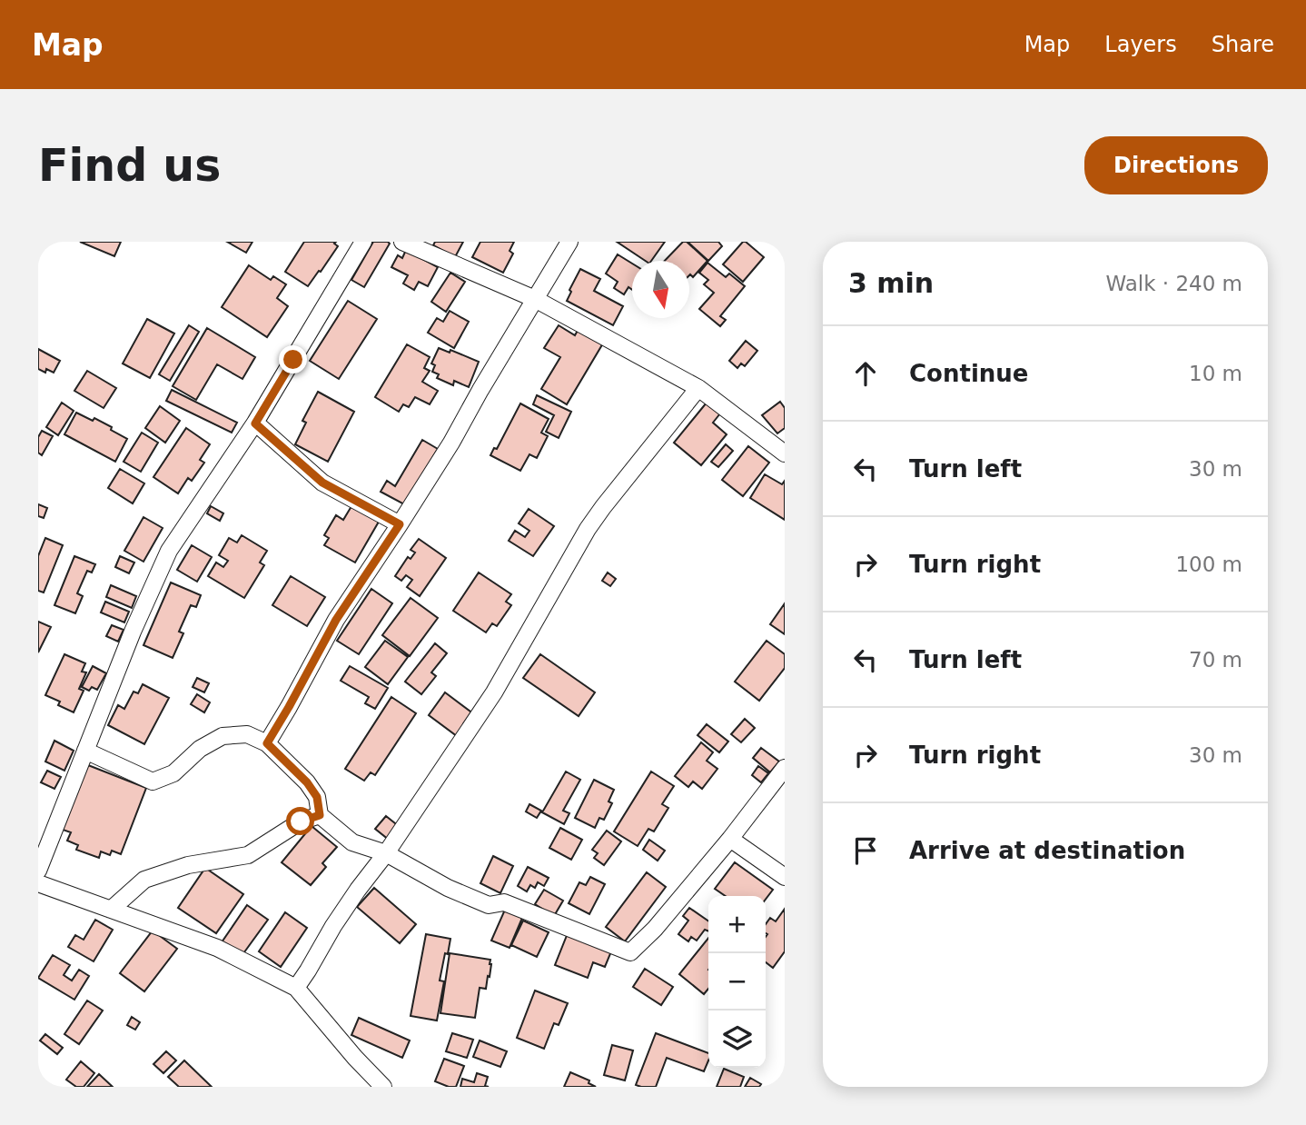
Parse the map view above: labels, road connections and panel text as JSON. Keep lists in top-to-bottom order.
{
  "north": "bottom",
  "page": {
    "header": "Map",
    "nav": ["Map", "Layers", "Share"],
    "buttons": "Directions",
    "title": "Find us",
    "heading": ["3 min", "Walk · 240 m"],
    "list": [
      ["Continue", "10 m"],
      ["Turn left", "30 m"],
      ["Turn right", "100 m"],
      ["Turn left", "70 m"],
      ["Turn right", "30 m"],
      "Arrive at destination"
    ],
    "map_buttons": ["+", "−"]
  }
}
